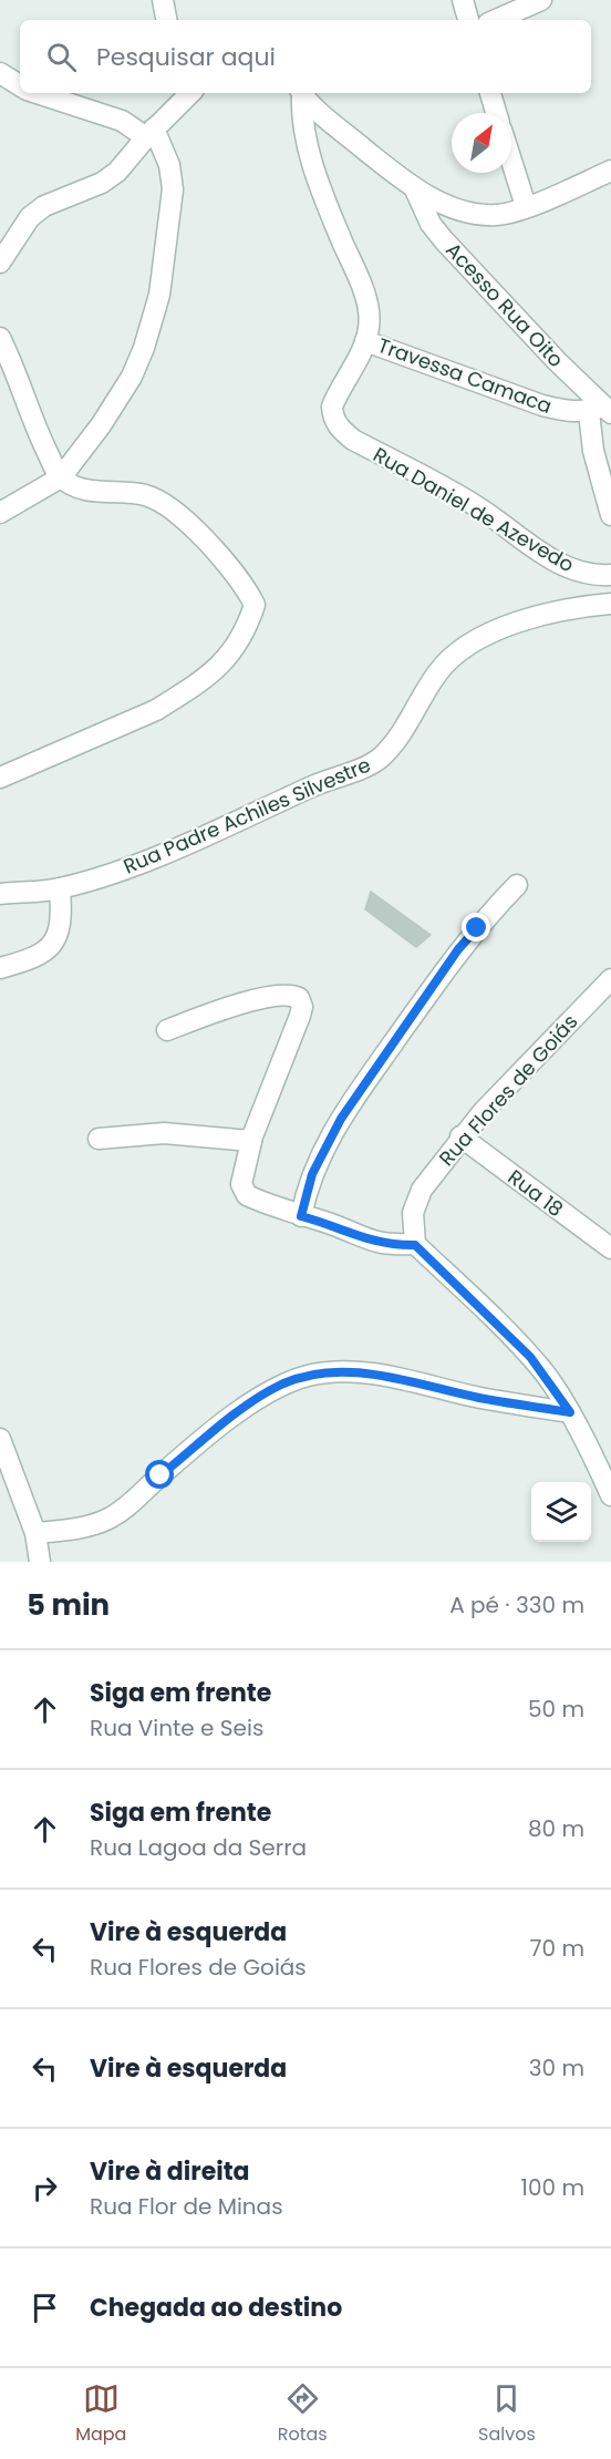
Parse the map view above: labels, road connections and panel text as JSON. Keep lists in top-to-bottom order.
{
  "streets": {
    "street": [
      "Acesso Rua Oito",
      "Travessa Camaca",
      "Rua Daniel de Azevedo",
      "Rua Padre Achiles Silvestre",
      "Rua Flores de Goiás",
      "Rua 18"
    ]
  },
  "crossings": [
    ["Acesso Rua Oito", "Travessa Camaca"],
    ["Travessa Camaca", "Rua Daniel de Azevedo"],
    ["Rua Flores de Goiás", "Rua 18"]
  ],
  "north": "top right",
  "page": {
    "search": "Pesquisar aqui",
    "heading": ["5 min", "A pé · 330 m"],
    "list": [
      ["Siga em frente", "Rua Vinte e Seis", "50 m"],
      ["Siga em frente", "Rua Lagoa da Serra", "80 m"],
      ["Vire à esquerda", "Rua Flores de Goiás", "70 m"],
      ["Vire à esquerda", "30 m"],
      ["Vire à direita", "Rua Flor de Minas", "100 m"],
      "Chegada ao destino"
    ],
    "nav": ["Mapa", "Rotas", "Salvos"]
  }
}
